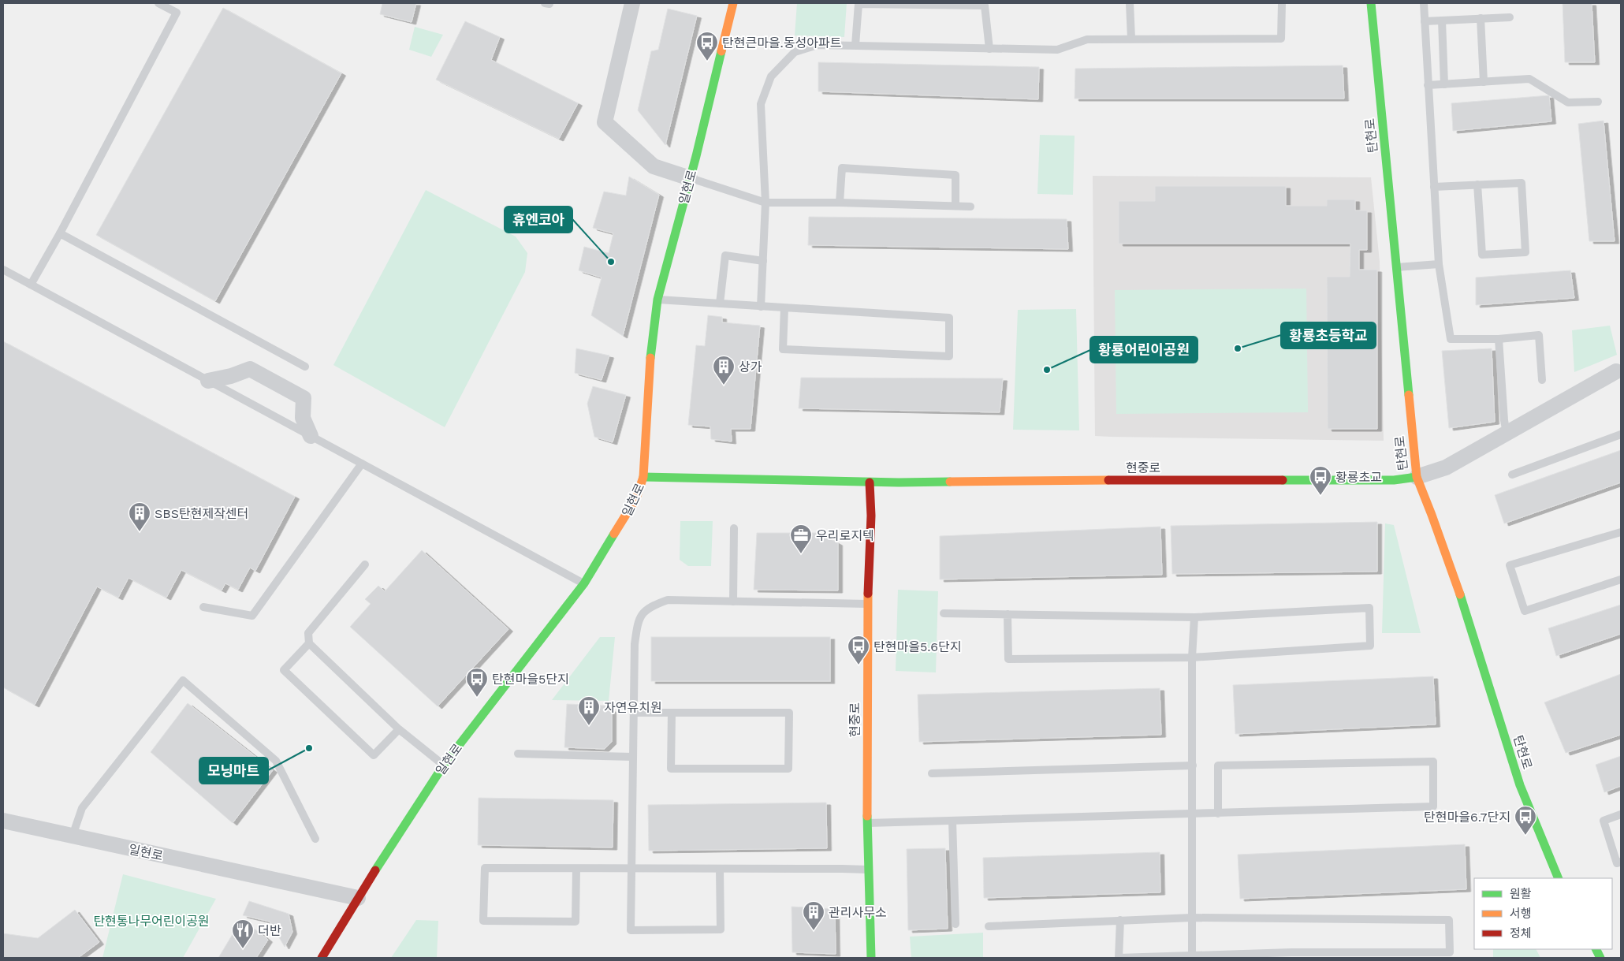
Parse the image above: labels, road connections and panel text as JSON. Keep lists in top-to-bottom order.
{
  "streets": {
    "main road": ["탄현로", "일현로", "현중로"]
  },
  "crossings": [
    ["탄현로", "현중로"],
    ["일현로", "현중로"]
  ],
  "parks": ["탄현통나무어린이공원"],
  "places": {
    "bus stop": [
      "탄현큰마을.동성아파트",
      "황룡초교",
      "탄현마을5.6단지",
      "탄현마을5단지",
      "탄현마을6.7단지"
    ],
    "other": [
      "휴엔코아",
      "황룡초등학교",
      "황룡어린이공원",
      "모닝마트"
    ],
    "building": [
      "상가",
      "SBS탄현제작센터",
      "자연유치원",
      "관리사무소"
    ],
    "office": ["우리로지텍"],
    "restaurant": ["더반"]
  },
  "legend": ["원활", "서행", "정체"]
}
